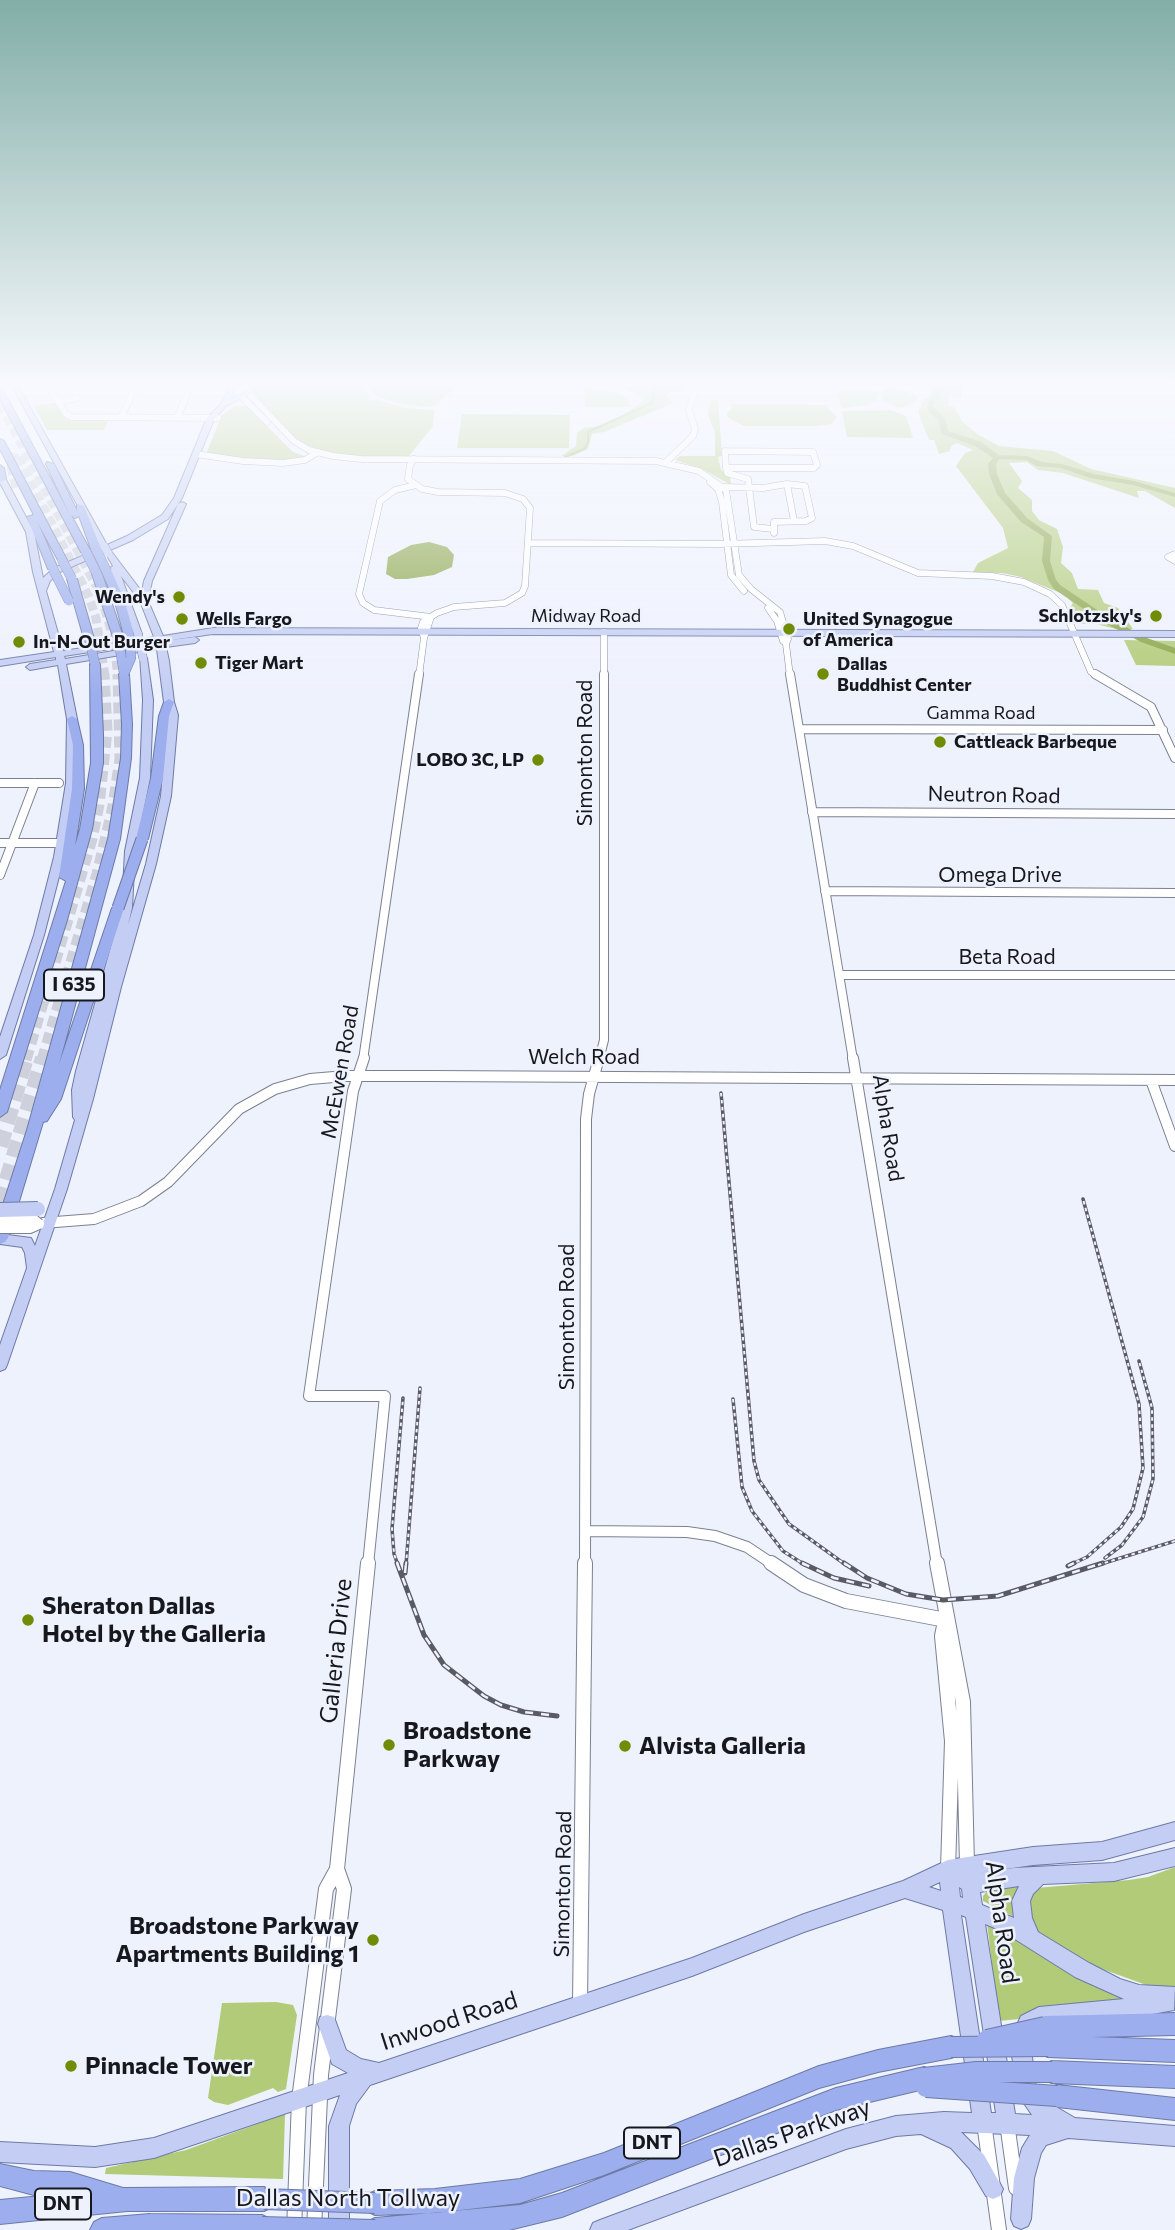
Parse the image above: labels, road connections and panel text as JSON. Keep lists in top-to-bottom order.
{
  "streets": {
    "highway": ["I 635", "DNT", "Dallas North Tollway"],
    "main road": [
      "Midway Road",
      "Alpha Road",
      "Inwood Road",
      "Dallas Parkway"
    ],
    "street": [
      "Gamma Road",
      "Simonton Road",
      "Neutron Road",
      "Omega Drive",
      "Beta Road",
      "Welch Road",
      "McEwen Road",
      "Galleria Drive"
    ]
  },
  "crossings": [
    ["Midway Road", "Simonton Road"],
    ["Midway Road", "McEwen Road"],
    ["Midway Road", "Alpha Road"],
    ["Gamma Road", "Alpha Road"],
    ["Simonton Road", "Welch Road"],
    ["Simonton Road", "Inwood Road"],
    ["Neutron Road", "Alpha Road"],
    ["Omega Drive", "Alpha Road"],
    ["Beta Road", "Alpha Road"],
    ["Welch Road", "McEwen Road"],
    ["Welch Road", "Alpha Road"],
    ["McEwen Road", "Galleria Drive"],
    ["Alpha Road", "Inwood Road"],
    ["Alpha Road", "Dallas Parkway"],
    ["Galleria Drive", "Inwood Road"]
  ],
  "places": [
    "Wendy's",
    "Schlotzsky's",
    "Wells Fargo",
    "United Synagogue of America",
    "In-N-Out Burger",
    "Tiger Mart",
    "Dallas Buddhist Center",
    "Cattleack Barbeque",
    "LOBO 3C, LP",
    "Sheraton Dallas Hotel by the Galleria",
    "Broadstone Parkway",
    "Alvista Galleria",
    "Broadstone Parkway Apartments Building 1",
    "Pinnacle Tower"
  ]
}
